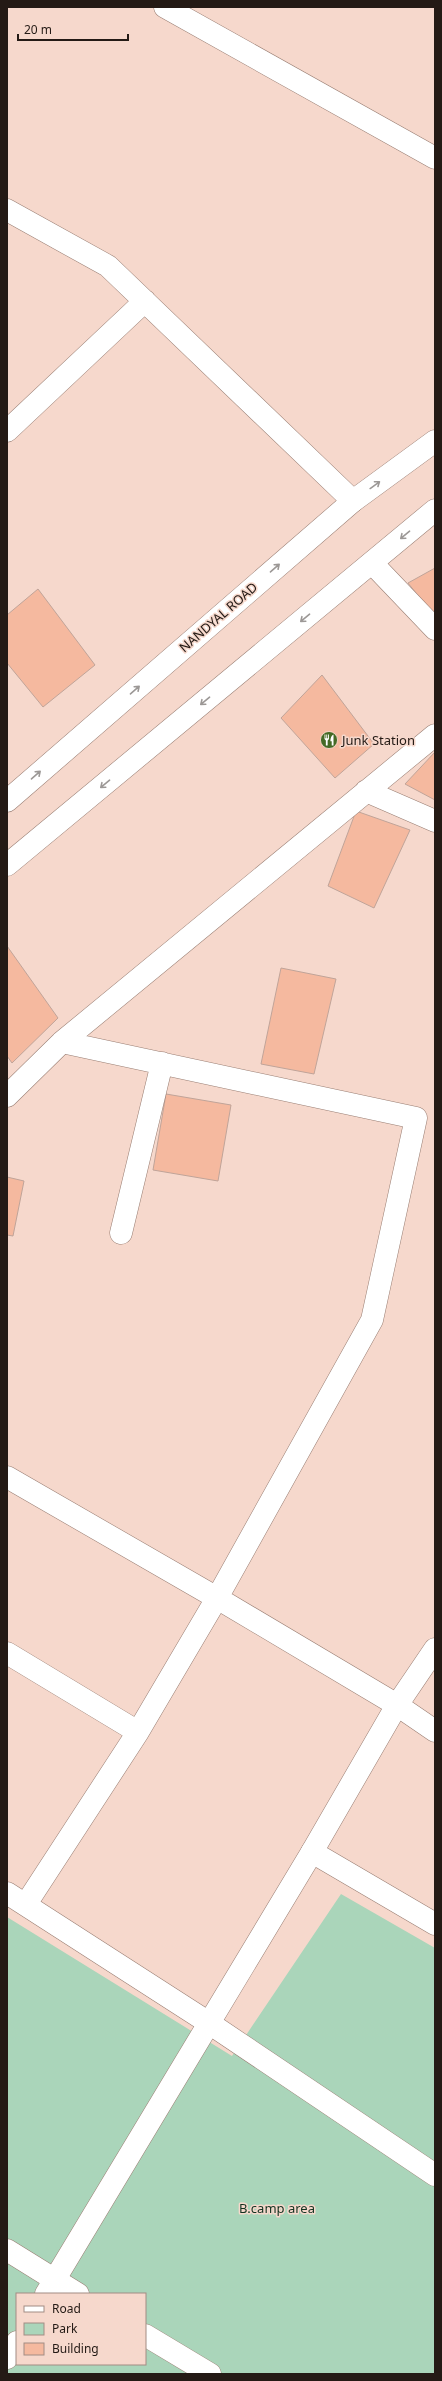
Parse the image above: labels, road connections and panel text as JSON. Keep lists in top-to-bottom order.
{
  "streets": {
    "street": ["NANDYAL ROAD"]
  },
  "parks": ["B.camp area"],
  "places": {
    "restaurant": ["Junk Station"]
  },
  "legend": ["Road", "Park", "Building"],
  "scale_bar": "20 m"
}
